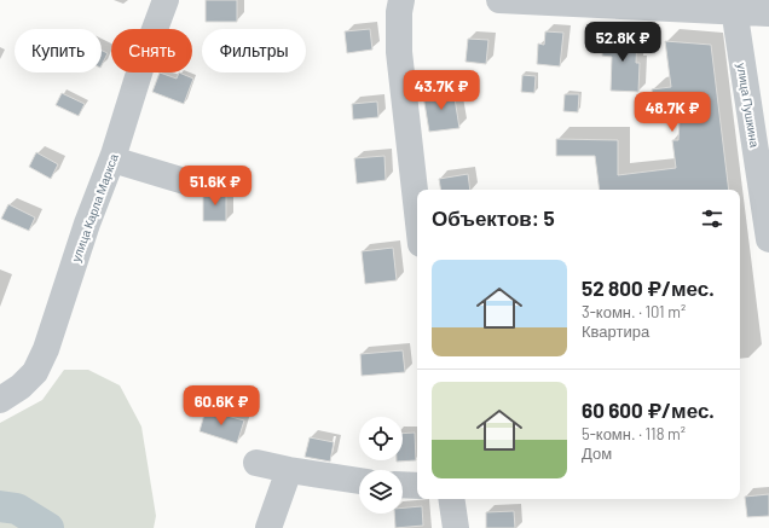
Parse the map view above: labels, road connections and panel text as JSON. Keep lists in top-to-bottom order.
{
  "streets": {
    "street": ["улица Пушкина", "улица Карла Маркса"]
  },
  "page": {
    "price": [
      "52.8K ₽",
      "43.7K ₽",
      "48.7K ₽",
      "51.6K ₽",
      "60.6K ₽"
    ],
    "chip": ["Купить", "Снять", "Фильтры"],
    "heading": "Объектов: 5",
    "list": [
      {
        "name": "52 800 ₽/мес.",
        "note": "3-комн. · 101 m² · Квартира"
      },
      {
        "name": "60 600 ₽/мес.",
        "note": "5-комн. · 118 m² · Дом"
      }
    ]
  }
}
